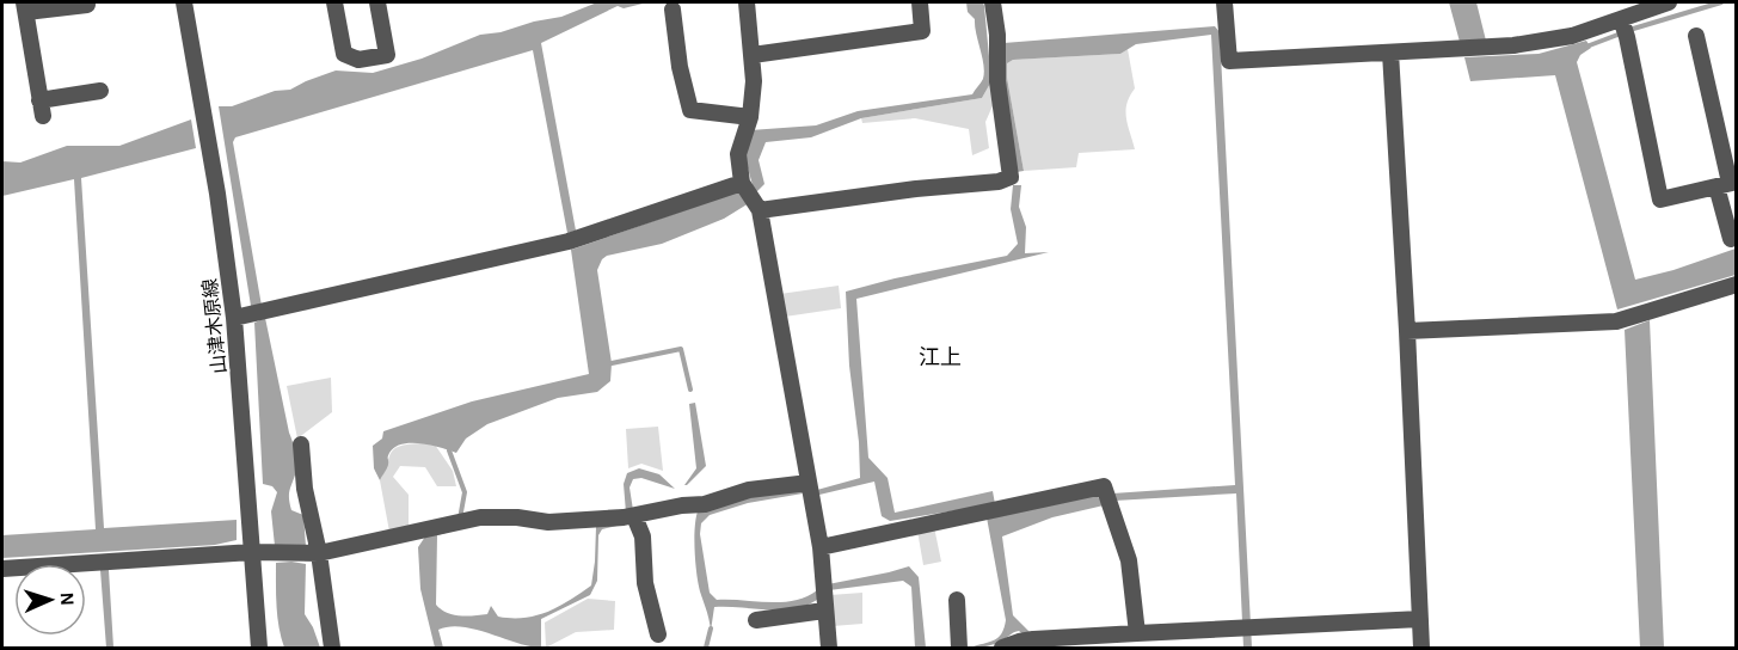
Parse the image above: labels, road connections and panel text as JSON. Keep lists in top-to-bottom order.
{
  "streets": {
    "street": ["山津木原線"]
  },
  "districts": ["江上"],
  "north": "right"
}
